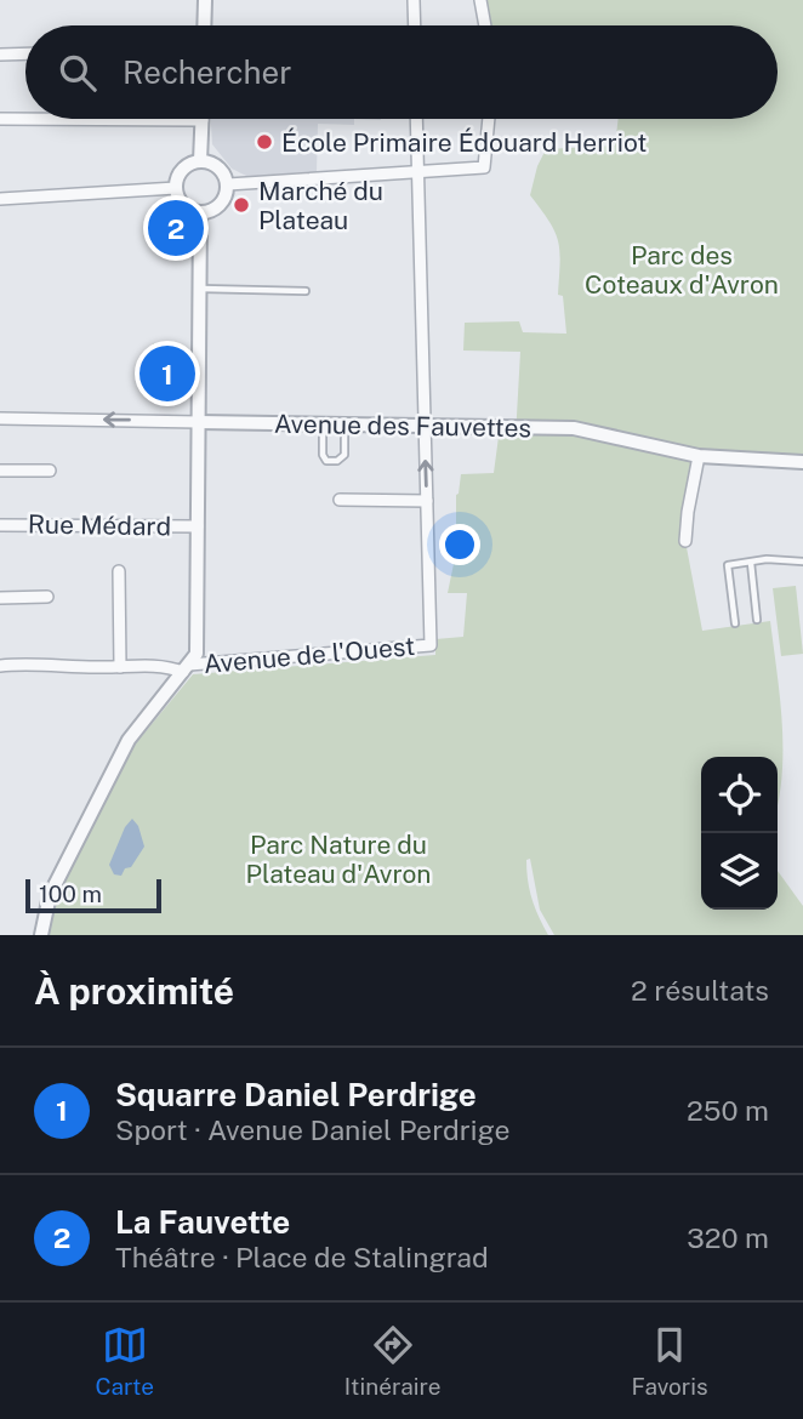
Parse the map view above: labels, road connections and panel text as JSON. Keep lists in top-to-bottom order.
{
  "streets": {
    "street": ["Avenue des Fauvettes", "Rue Médard", "Avenue de l'Ouest"]
  },
  "parks": ["Parc des Coteaux d'Avron", "Parc Nature du Plateau d'Avron"],
  "places": ["École Primaire Édouard Herriot", "Marché du Plateau"],
  "scale_bar": "100 m",
  "page": {
    "search": "Rechercher",
    "pins": ["2", "1"],
    "scale": "100 m",
    "heading": ["À proximité", "2 résultats"],
    "list": [
      {
        "mark": "1",
        "name": "Squarre Daniel Perdrige",
        "note": "Sport · Avenue Daniel Perdrige",
        "value": "250 m"
      },
      {
        "mark": "2",
        "name": "La Fauvette",
        "note": "Théâtre · Place de Stalingrad",
        "value": "320 m"
      }
    ],
    "nav": ["Carte", "Itinéraire", "Favoris"]
  }
}
